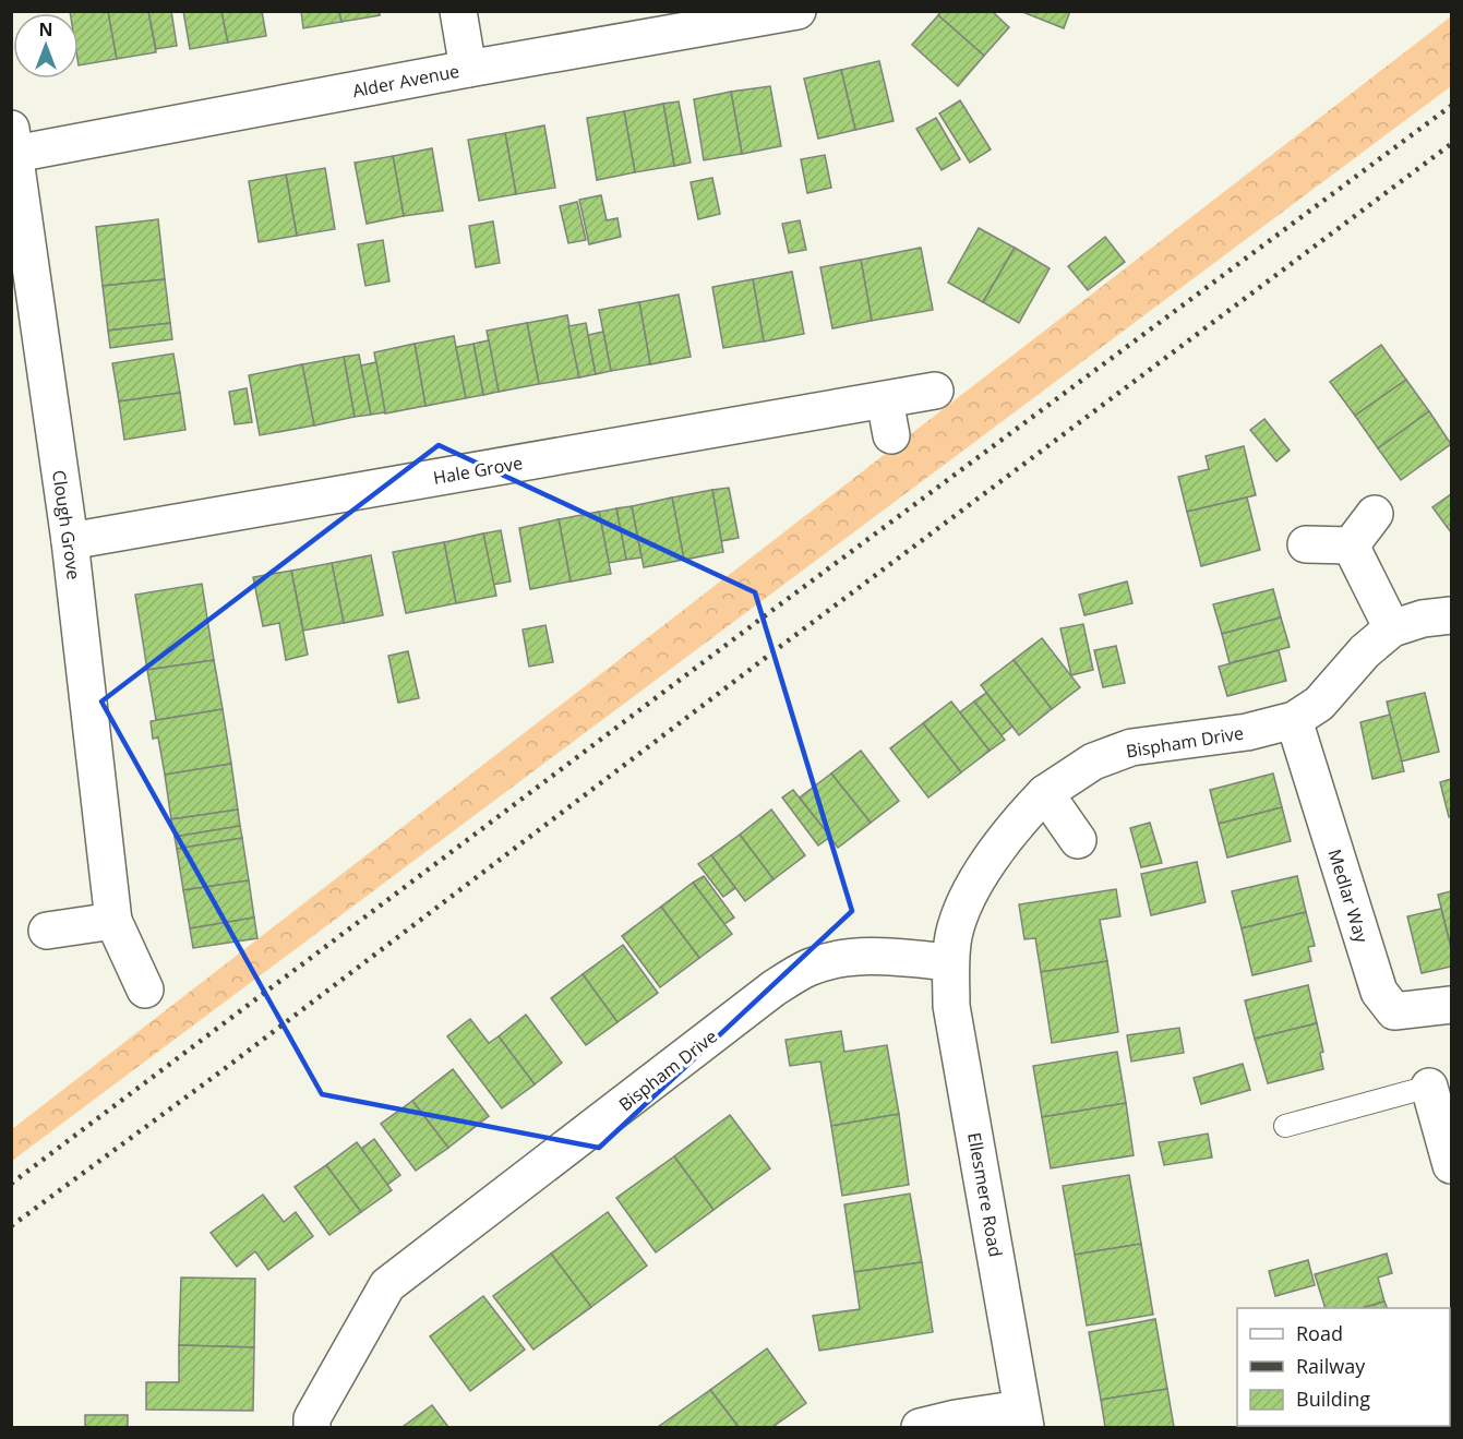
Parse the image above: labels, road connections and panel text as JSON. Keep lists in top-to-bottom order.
{
  "streets": {
    "street": [
      "Alder Avenue",
      "Hale Grove",
      "Clough Grove",
      "Bispham Drive",
      "Medlar Way",
      "Ellesmere Road"
    ]
  },
  "crossings": [
    ["Alder Avenue", "Clough Grove"],
    ["Hale Grove", "Clough Grove"],
    ["Bispham Drive", "Medlar Way"],
    ["Bispham Drive", "Ellesmere Road"]
  ],
  "legend": ["Road", "Railway", "Building"],
  "north": "top"
}
